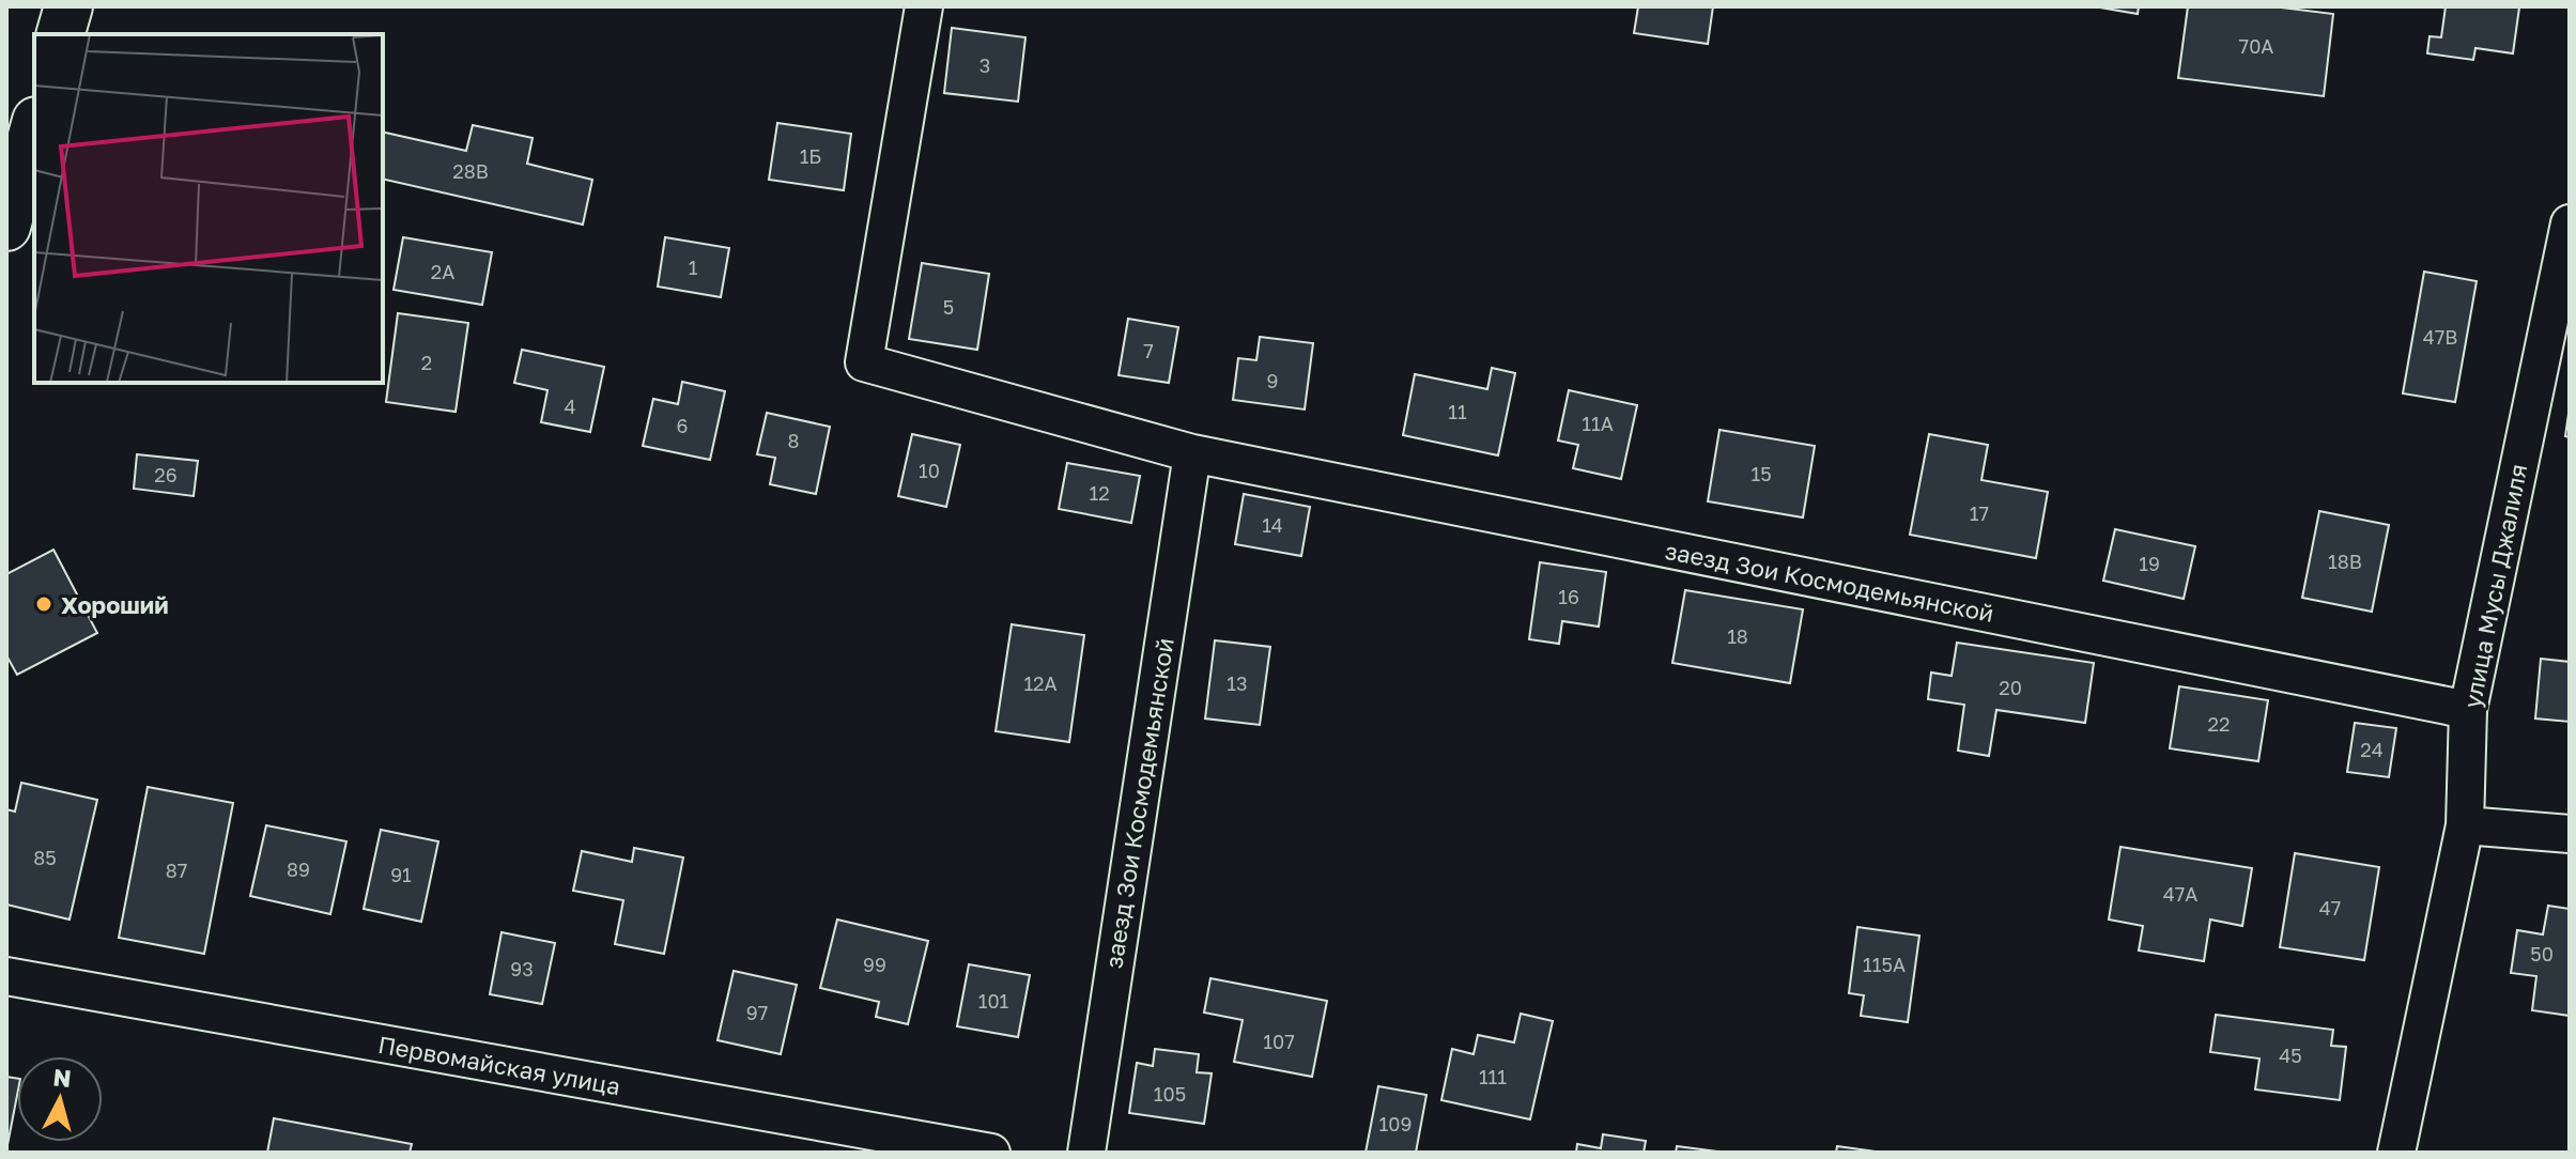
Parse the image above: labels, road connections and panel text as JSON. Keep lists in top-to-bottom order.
{
  "streets": {
    "street": ["заезд Зои Космодемьянской", "улица Мусы Джалиля", "Первомайская улица"]
  },
  "crossings": [
    ["заезд Зои Космодемьянской", "улица Мусы Джалиля"]
  ],
  "places": ["Хороший"],
  "house_numbers": [
    "70А",
    "3",
    "1Б",
    "28В",
    "1",
    "2А",
    "5",
    "47В",
    "7",
    "2",
    "9",
    "4",
    "11",
    "11А",
    "6",
    "8",
    "10",
    "15",
    "26",
    "12",
    "17",
    "14",
    "18В",
    "19",
    "16",
    "18",
    "12А",
    "13",
    "20",
    "22",
    "24",
    "85",
    "89",
    "87",
    "91",
    "47А",
    "47",
    "50",
    "99",
    "115А",
    "93",
    "101",
    "97",
    "107",
    "45",
    "111",
    "105",
    "109"
  ],
  "north": "top"
}
